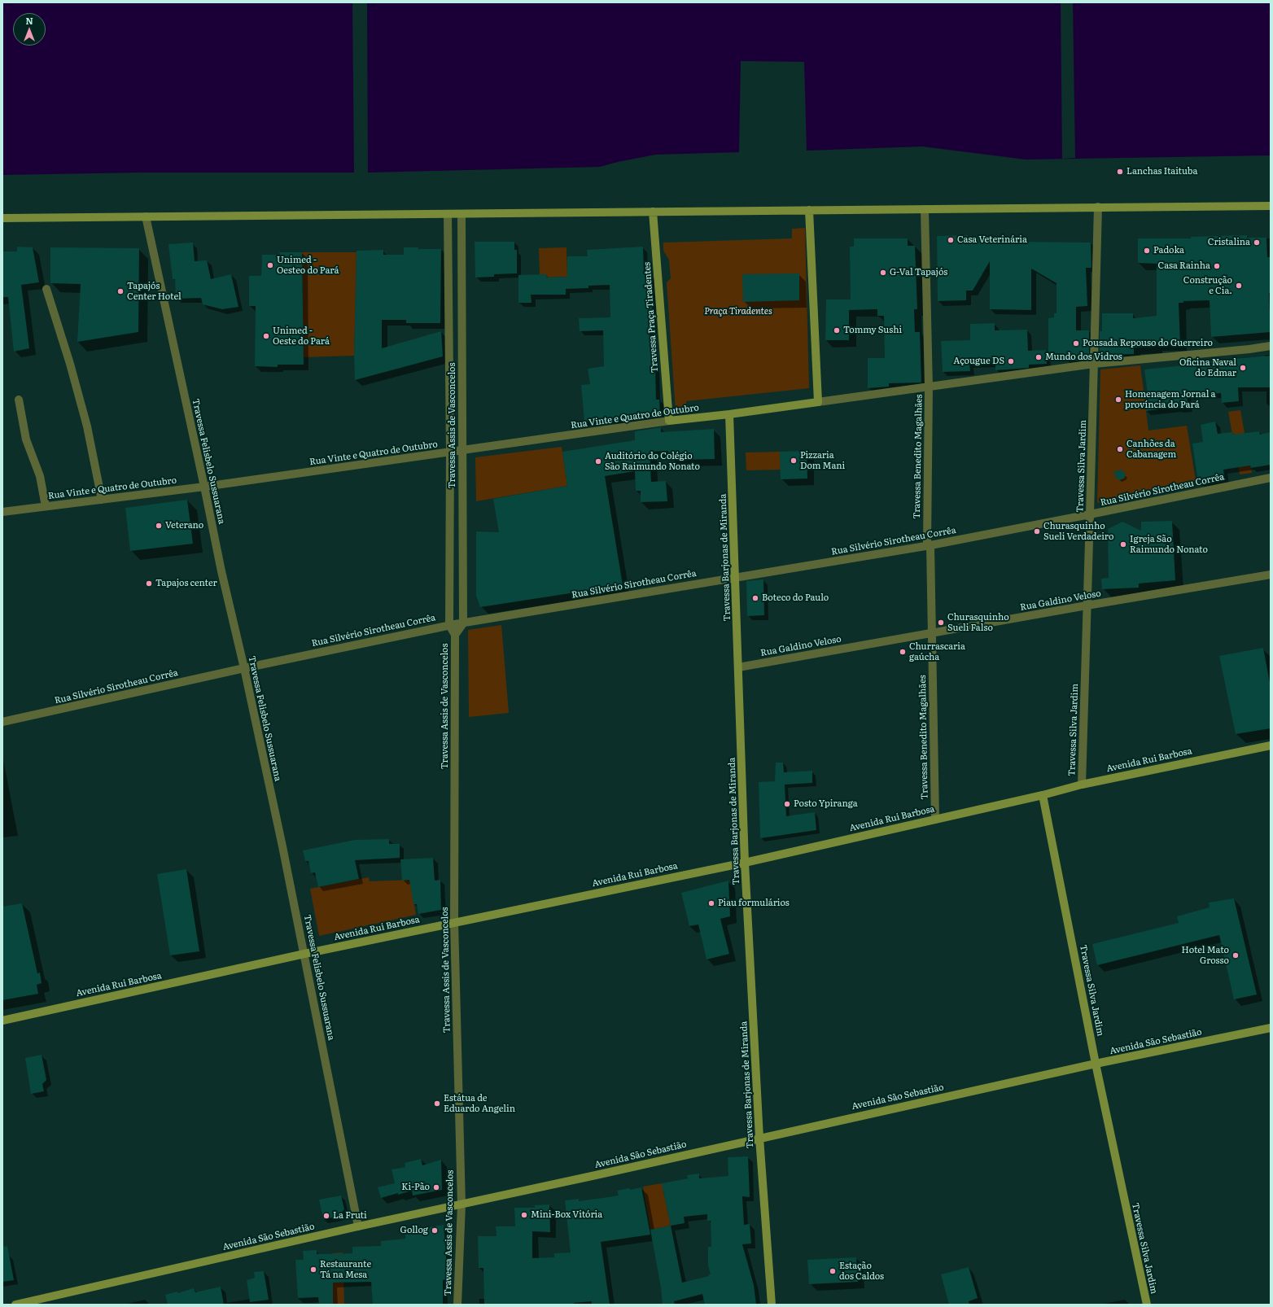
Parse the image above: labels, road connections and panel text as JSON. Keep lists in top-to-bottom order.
{
  "streets": {
    "main road": [
      "Travessa Praça Tiradentes",
      "Rua Vinte e Quatro de Outubro",
      "Travessa Silva Jardim",
      "Travessa Barjonas de Miranda",
      "Avenida Rui Barbosa",
      "Avenida São Sebastião"
    ],
    "street": [
      "Travessa Assis de Vasconcelos",
      "Travessa Benedito Magalhães",
      "Travessa Felisbelo Sussuarana",
      "Rua Silvério Sirotheau Corrêa",
      "Rua Galdino Veloso"
    ]
  },
  "crossings": [
    ["Travessa Praça Tiradentes", "Rua Vinte e Quatro de Outubro"],
    ["Rua Vinte e Quatro de Outubro", "Travessa Assis de Vasconcelos"],
    ["Rua Vinte e Quatro de Outubro", "Travessa Benedito Magalhães"],
    ["Rua Vinte e Quatro de Outubro", "Travessa Felisbelo Sussuarana"],
    ["Rua Vinte e Quatro de Outubro", "Travessa Silva Jardim"],
    ["Rua Vinte e Quatro de Outubro", "Travessa Barjonas de Miranda"],
    ["Travessa Assis de Vasconcelos", "Rua Silvério Sirotheau Corrêa"],
    ["Travessa Assis de Vasconcelos", "Avenida Rui Barbosa"],
    ["Travessa Assis de Vasconcelos", "Avenida São Sebastião"],
    ["Travessa Benedito Magalhães", "Rua Silvério Sirotheau Corrêa"],
    ["Travessa Benedito Magalhães", "Rua Galdino Veloso"],
    ["Travessa Benedito Magalhães", "Avenida Rui Barbosa"],
    ["Travessa Felisbelo Sussuarana", "Rua Silvério Sirotheau Corrêa"],
    ["Travessa Felisbelo Sussuarana", "Avenida Rui Barbosa"],
    ["Travessa Felisbelo Sussuarana", "Avenida São Sebastião"],
    ["Travessa Silva Jardim", "Rua Silvério Sirotheau Corrêa"],
    ["Travessa Silva Jardim", "Rua Galdino Veloso"],
    ["Travessa Silva Jardim", "Avenida Rui Barbosa"],
    ["Travessa Silva Jardim", "Avenida São Sebastião"],
    ["Rua Silvério Sirotheau Corrêa", "Travessa Barjonas de Miranda"],
    ["Travessa Barjonas de Miranda", "Rua Galdino Veloso"],
    ["Travessa Barjonas de Miranda", "Avenida Rui Barbosa"],
    ["Travessa Barjonas de Miranda", "Avenida São Sebastião"]
  ],
  "parks": ["Praça Tiradentes"],
  "places": [
    "Lanchas Itaituba",
    "Casa Veterinária",
    "Cristalina",
    "Padoka",
    "Unimed - Oesteo do Pará",
    "Casa Rainha",
    "G-Val Tapajós",
    "Construção e Cia.",
    "Tapajós Center Hotel",
    "Tommy Sushi",
    "Unimed - Oeste do Pará",
    "Pousada Repouso do Guerreiro",
    "Mundo dos Vidros",
    "Açougue DS",
    "Oficina Naval do Edmar",
    "Homenagem Jornal a província do Pará",
    "Canhões da Cabanagem",
    "Pizzaria Dom Mani",
    "Auditório do Colégio São Raimundo Nonato",
    "Veterano",
    "Churasquinho Sueli Verdadeiro",
    "Igreja São Raimundo Nonato",
    "Tapajos center",
    "Boteco do Paulo",
    "Churasquinho Sueli Falso",
    "Churrascaria gaúcha",
    "Posto Ypiranga",
    "Piau formulários",
    "Hotel Mato Grosso",
    "Estátua de Eduardo Angelin",
    "Ki-Pão",
    "Mini-Box Vitória",
    "La Fruti",
    "Gollog",
    "Restaurante Tá na Mesa",
    "Estação dos Caldos"
  ],
  "north": "top"
}
